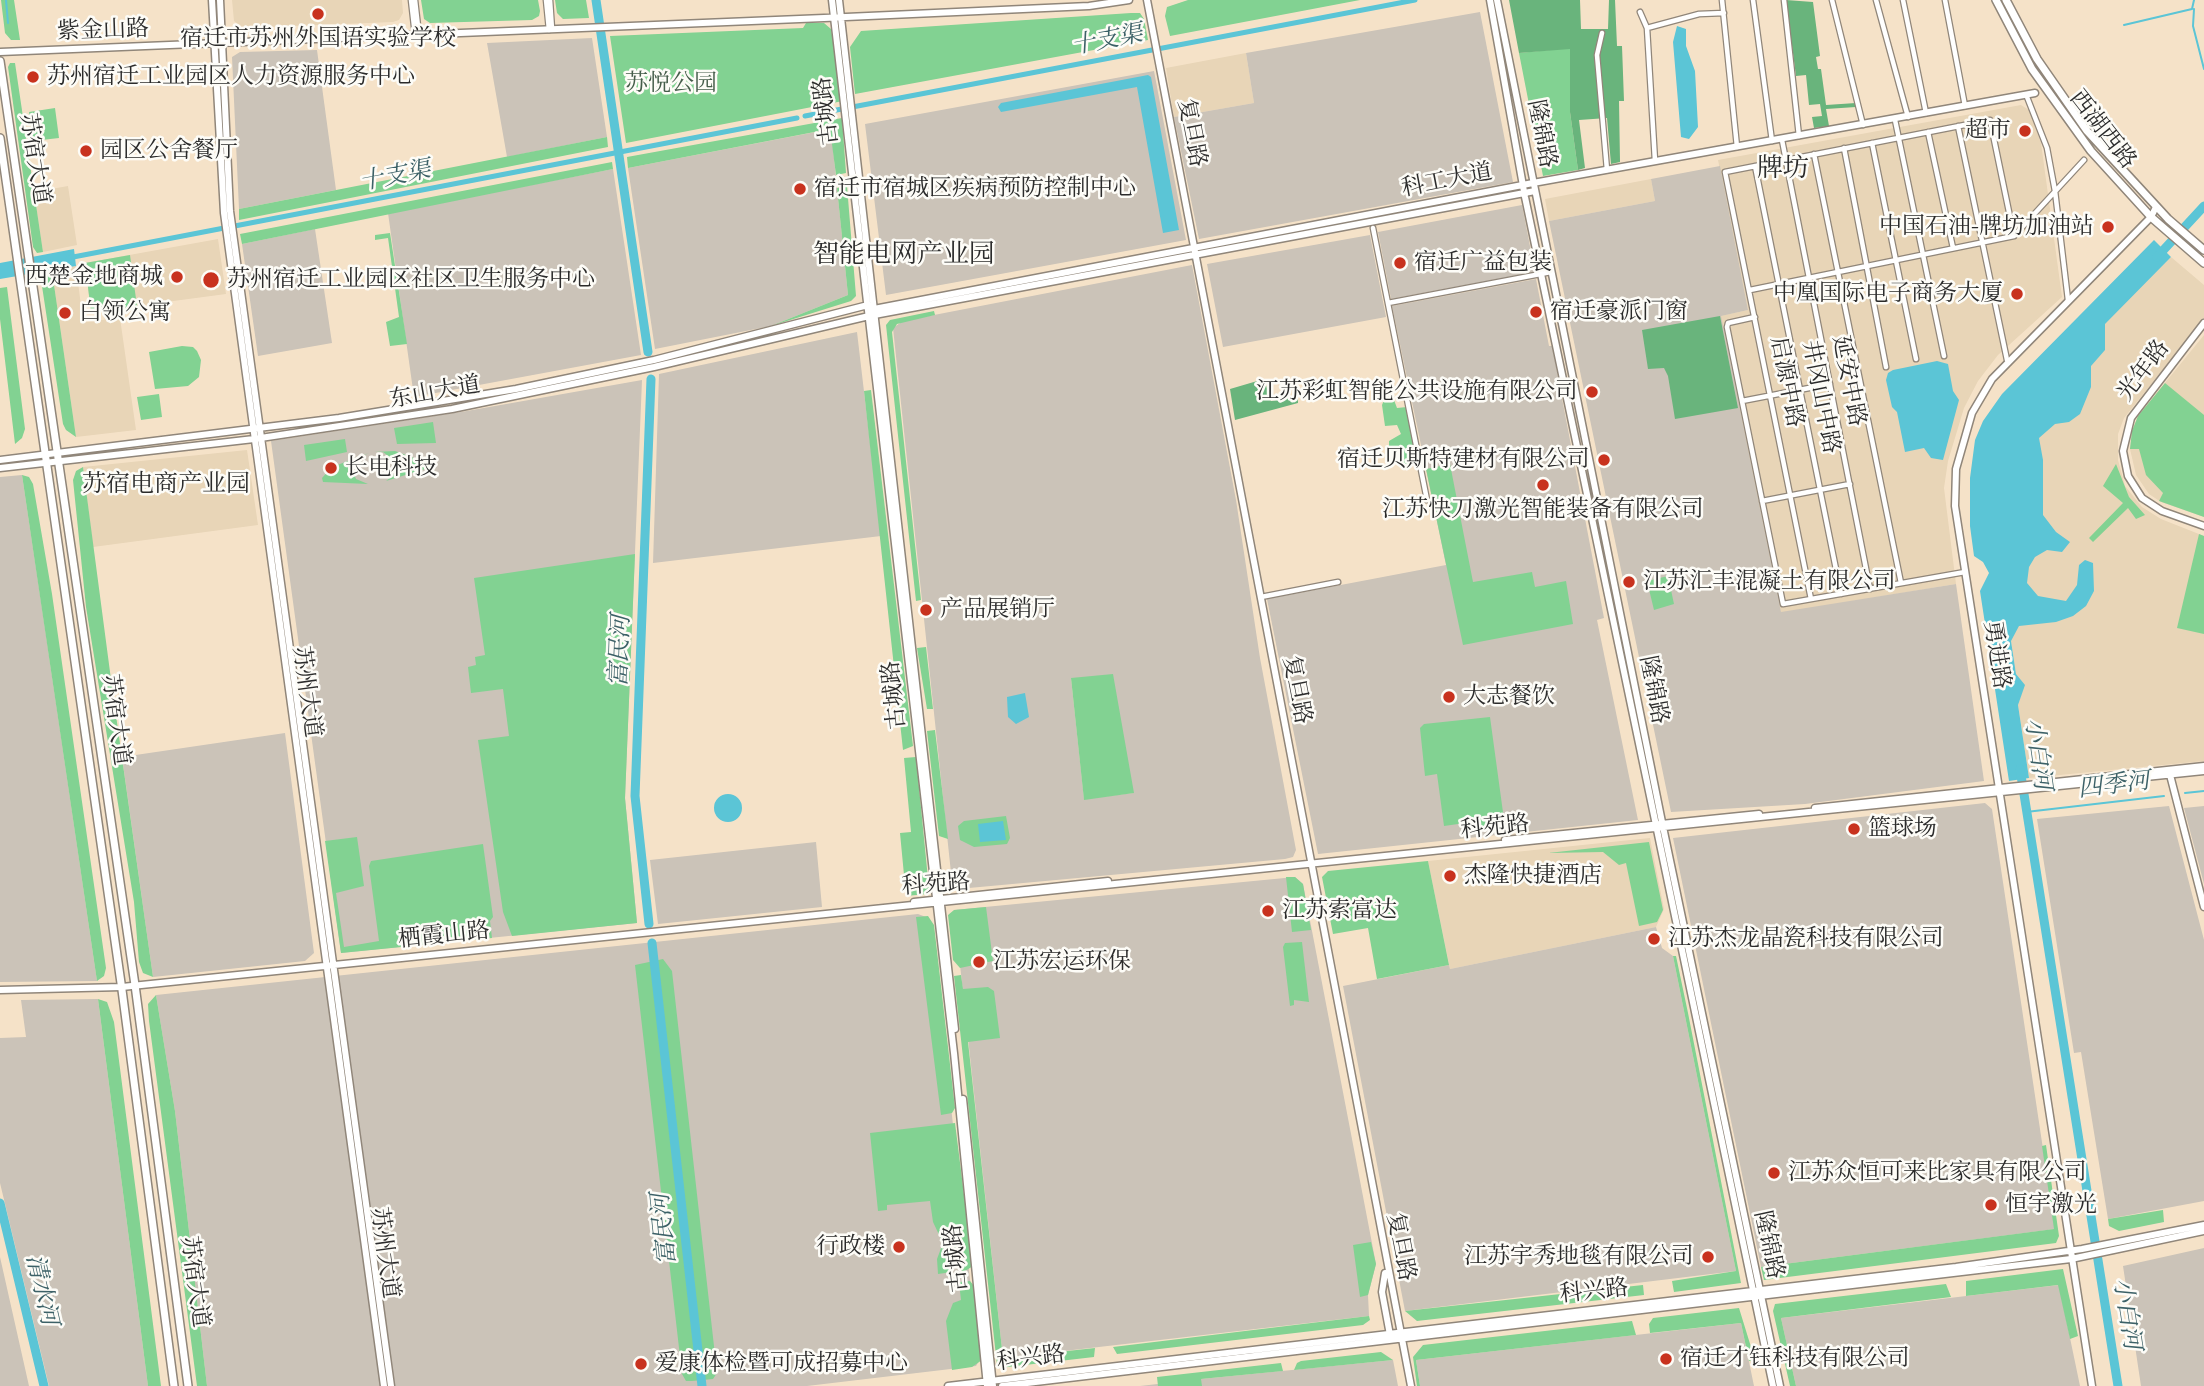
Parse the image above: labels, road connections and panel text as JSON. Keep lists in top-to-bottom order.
{
  "streets": {
    "main road": ["西湖西路", "苏宿大道"],
    "street": [
      "紫金山路",
      "古城路",
      "复旦路",
      "隆锦路",
      "科工大道",
      "光年路",
      "延安中路",
      "启源中路",
      "东山大道",
      "井冈山中路",
      "勇进路",
      "苏州大道",
      "科苑路",
      "栖霞山路",
      "科兴路"
    ]
  },
  "crossings": [
    ["紫金山路", "古城路"],
    ["紫金山路", "苏州大道"],
    ["古城路", "科工大道"],
    ["古城路", "东山大道"],
    ["古城路", "科苑路"],
    ["古城路", "科兴路"],
    ["西湖西路", "勇进路"],
    ["复旦路", "科工大道"],
    ["复旦路", "科苑路"],
    ["复旦路", "科兴路"],
    ["隆锦路", "科工大道"],
    ["隆锦路", "科苑路"],
    ["隆锦路", "科兴路"],
    ["苏宿大道", "东山大道"],
    ["苏宿大道", "栖霞山路"],
    ["科工大道", "延安中路"],
    ["科工大道", "东山大道"],
    ["启源中路", "井冈山中路"],
    ["东山大道", "苏州大道"],
    ["勇进路", "科苑路"],
    ["勇进路", "科兴路"],
    ["苏州大道", "栖霞山路"],
    ["科苑路", "栖霞山路"]
  ],
  "districts": ["牌坊", "智能电网产业园", "苏宿电商产业园"],
  "water": [
    "十支渠",
    "富民河",
    "小白河",
    "四季河",
    "清水河"
  ],
  "parks": ["苏悦公园"],
  "places": [
    "宿迁市苏州外国语实验学校",
    "苏州宿迁工业园区人力资源服务中心",
    "超市",
    "园区公舍餐厅",
    "宿迁市宿城区疾病预防控制中心",
    "中国石油-牌坊加油站",
    "宿迁广益包装",
    "西楚金地商城",
    "苏州宿迁工业园区社区卫生服务中心",
    "中凰国际电子商务大厦",
    "宿迁豪派门窗",
    "白领公寓",
    "江苏彩虹智能公共设施有限公司",
    "宿迁贝斯特建材有限公司",
    "长电科技",
    "江苏快刀激光智能装备有限公司",
    "江苏汇丰混凝土有限公司",
    "产品展销厅",
    "大志餐饮",
    "篮球场",
    "杰隆快捷酒店",
    "江苏索富达",
    "江苏杰龙晶瓷科技有限公司",
    "江苏宏运环保",
    "江苏众恒可来比家具有限公司",
    "恒宇激光",
    "行政楼",
    "江苏宇秀地毯有限公司",
    "宿迁才钰科技有限公司",
    "爱康体检暨可成招募中心"
  ]
}
